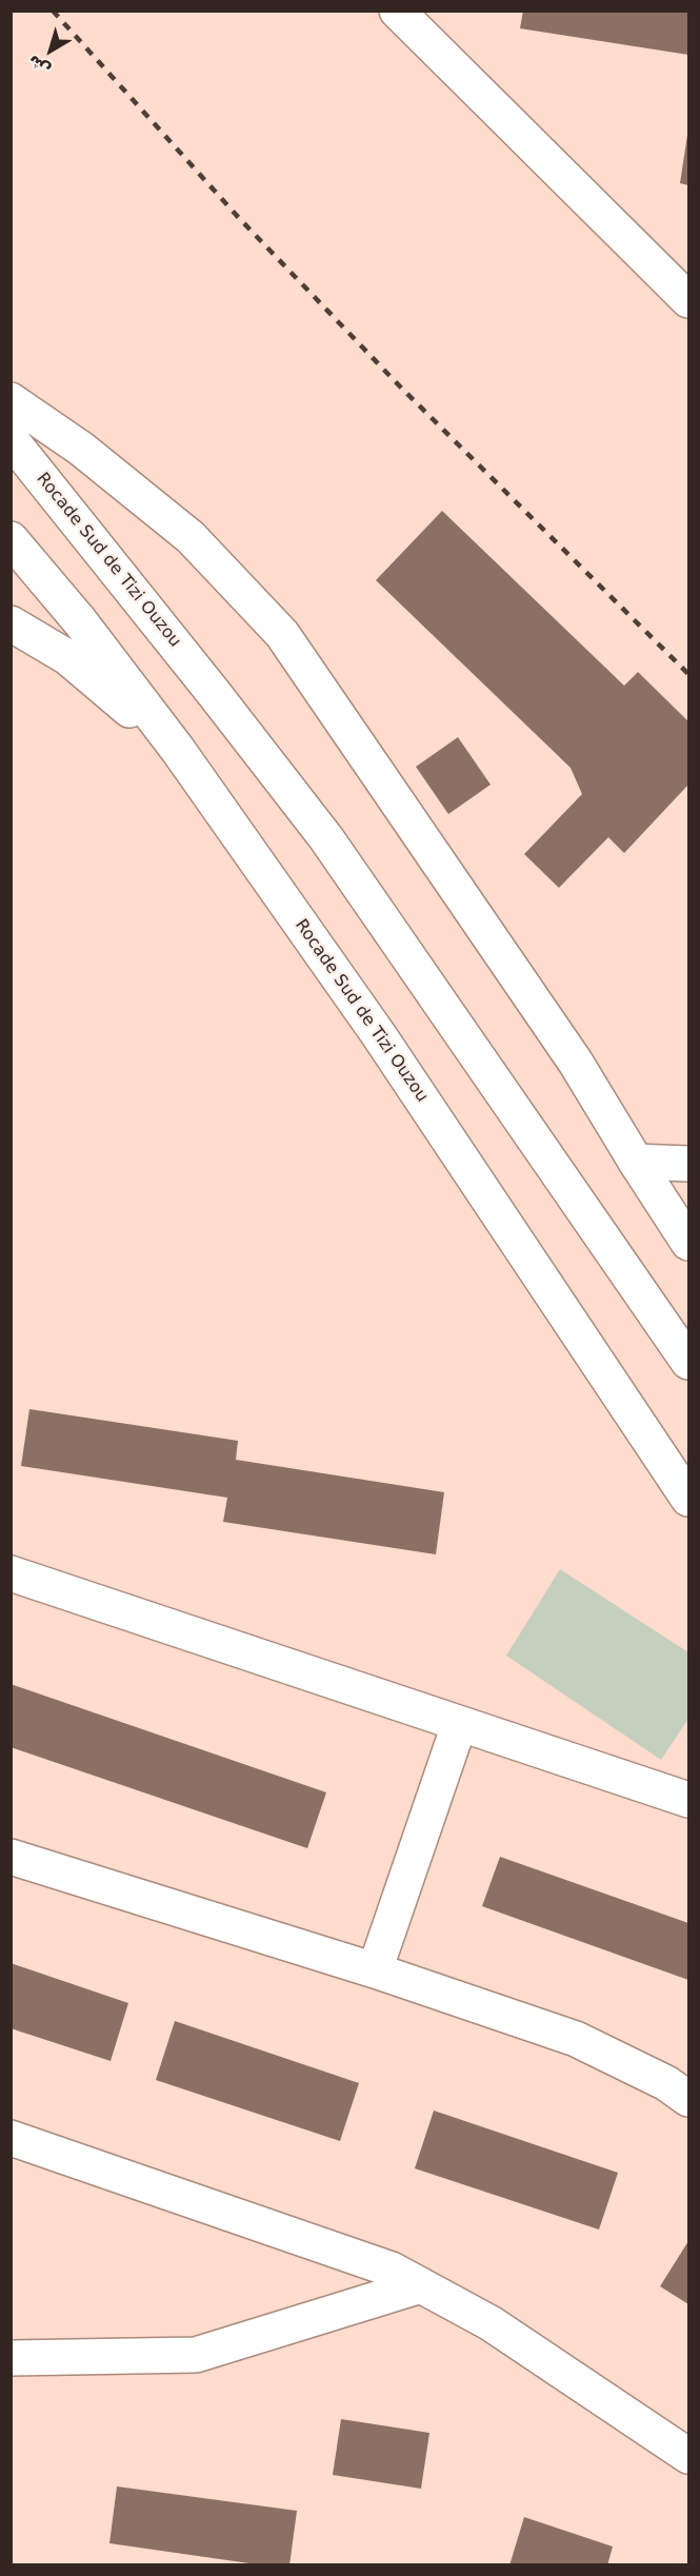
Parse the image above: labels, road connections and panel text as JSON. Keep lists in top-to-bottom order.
{
  "streets": {
    "main road": ["Rocade Sud de Tizi Ouzou"]
  },
  "north": "bottom left"
}
